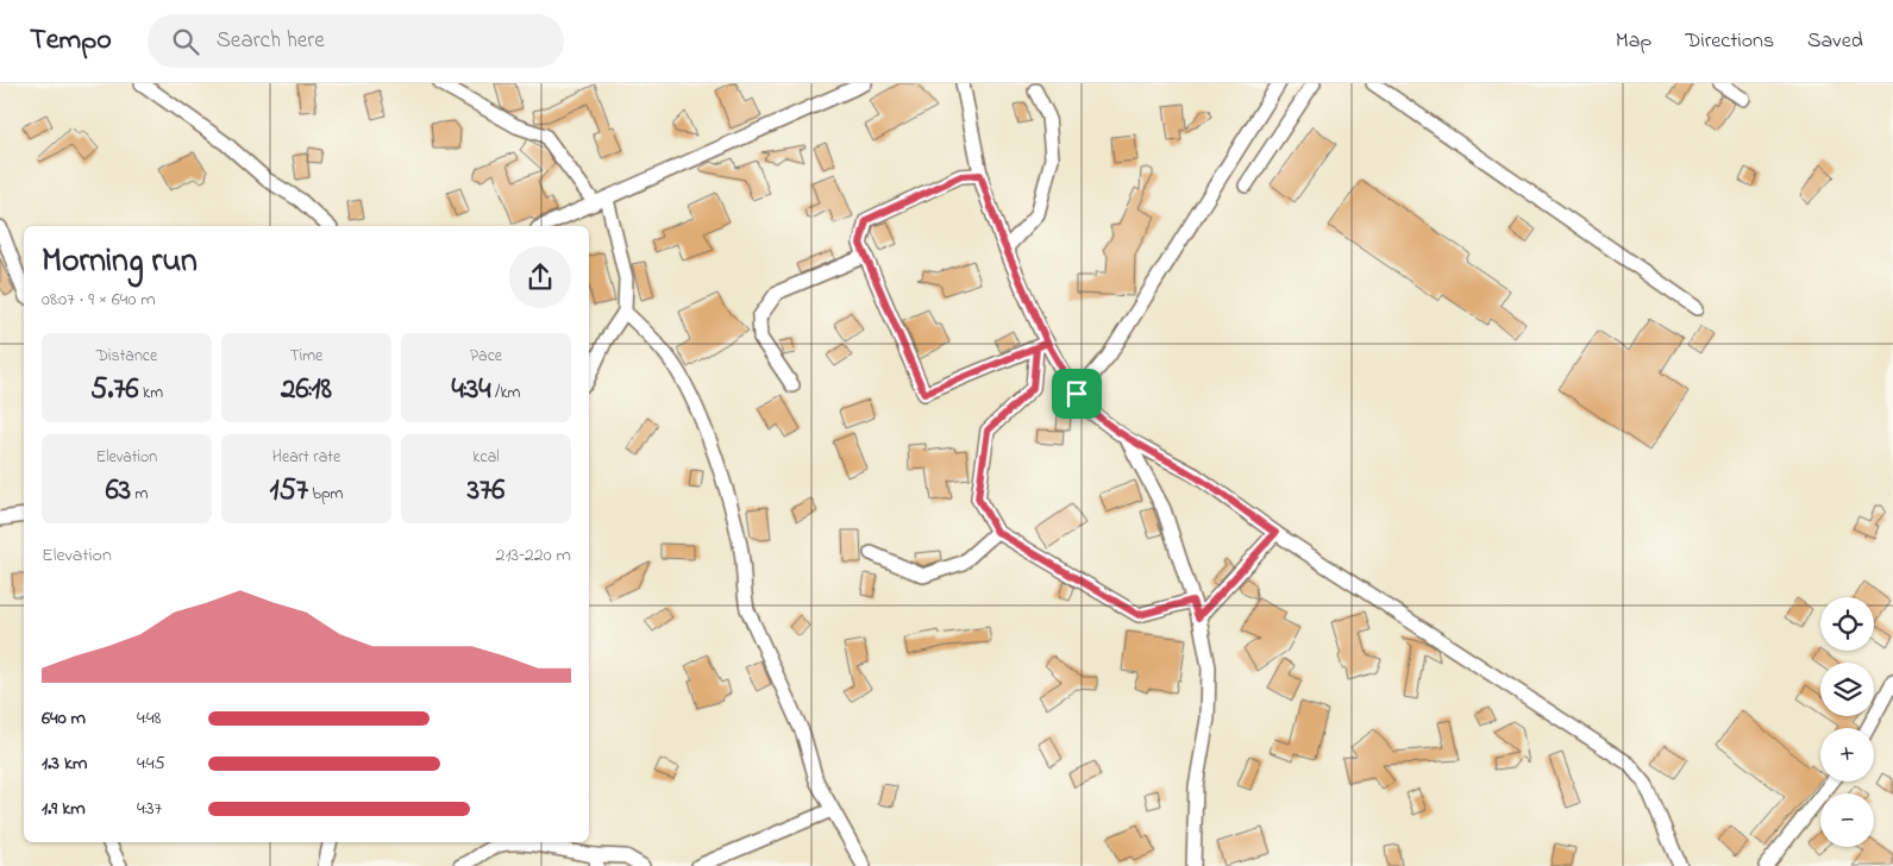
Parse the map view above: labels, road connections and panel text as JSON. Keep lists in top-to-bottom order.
{
  "page": {
    "header": "Tempo",
    "search": "Search here",
    "nav": ["Map", "Directions", "Saved"],
    "heading": ["Morning run", "08:07 · 9 × 640 m"],
    "stats": [
      ["Distance", "5.76 km"],
      ["Time", "26:18"],
      ["Pace", "4:34 /km"],
      ["Elevation", "63 m"],
      ["Heart rate", "157 bpm"],
      ["kcal", "376"]
    ],
    "chart": ["Elevation", "213–220 m"],
    "map_buttons": ["+", "−"],
    "list": [
      {
        "name": "640 m",
        "note": "4:48"
      },
      {
        "name": "1.3 km",
        "note": "4:45"
      },
      {
        "name": "1.9 km",
        "note": "4:37"
      }
    ]
  }
}
